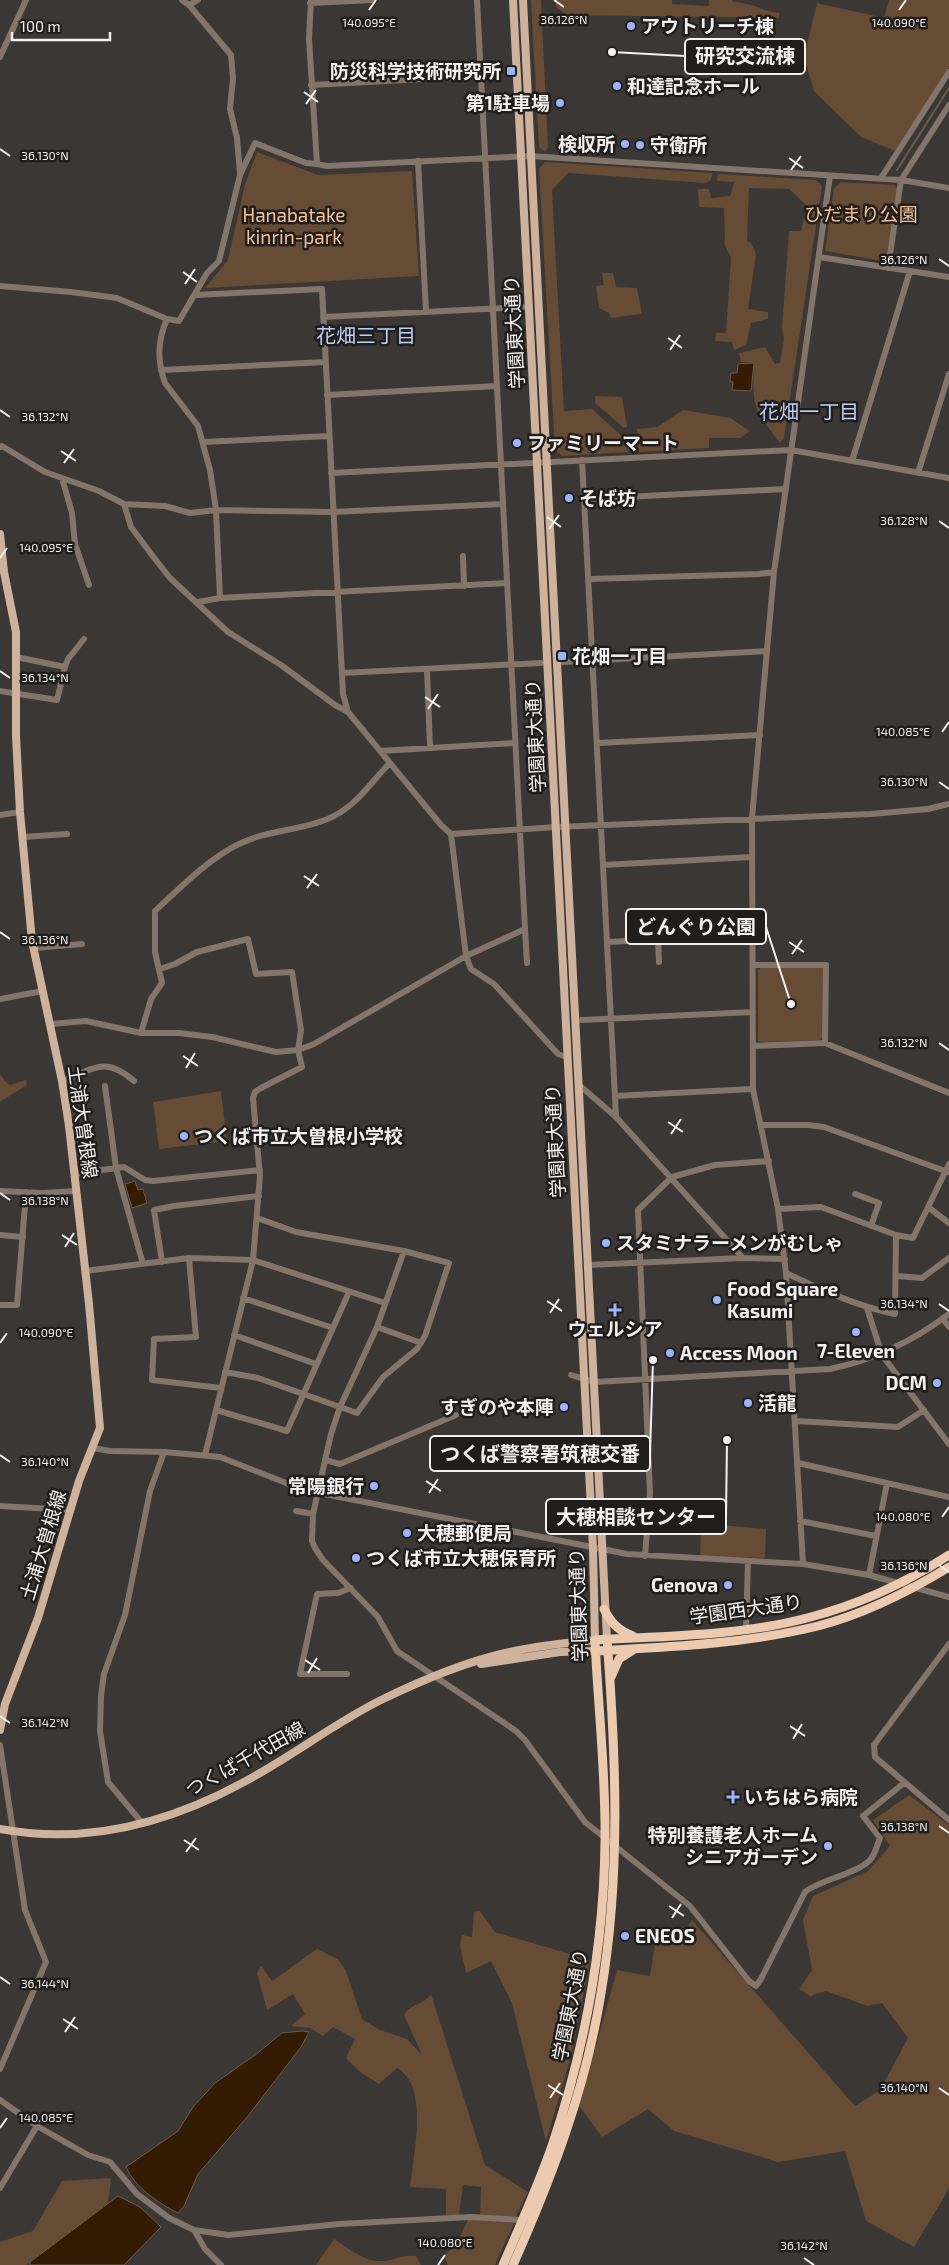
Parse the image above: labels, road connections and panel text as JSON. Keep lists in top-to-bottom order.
{
  "streets": {
    "highway": ["学園東大通り", "学園西大通り"],
    "main road": ["土浦大曽根線", "つくば千代田線"]
  },
  "crossings": [
    ["学園東大通り", "学園西大通り"],
    ["学園東大通り", "つくば千代田線"],
    ["学園西大通り", "つくば千代田線"]
  ],
  "districts": ["花畑三丁目", "花畑一丁目"],
  "parks": ["ひだまり公園", "Hanabatake kinrin-park"],
  "places": {
    "other": [
      "アウトリーチ棟",
      "研究交流棟",
      "和達記念ホール",
      "第1駐車場",
      "検収所",
      "守衛所",
      "ファミリーマート",
      "そば坊",
      "どんぐり公園",
      "つくば市立大曽根小学校",
      "スタミナラーメンがむしゃ",
      "Food Square Kasumi",
      "7-Eleven",
      "Access Moon",
      "つくば警察署筑穂交番",
      "DCM",
      "活龍",
      "すぎのや本陣",
      "大穂相談センター",
      "常陽銀行",
      "大穂郵便局",
      "つくば市立大穂保育所",
      "Genova",
      "特別養護老人ホーム シニアガーデン",
      "ENEOS"
    ],
    "transit": ["防災科学技術研究所", "花畑一丁目"],
    "health": ["ウェルシア", "いちはら病院"]
  },
  "scale_bar": "100 m",
  "coordinates": [
    "36.126°N",
    "140.095°E",
    "140.090°E",
    "36.130°N",
    "36.132°N",
    "36.128°N",
    "36.134°N",
    "140.085°E",
    "36.136°N",
    "36.138°N",
    "36.140°N",
    "140.080°E",
    "36.142°N",
    "36.144°N"
  ]
}
